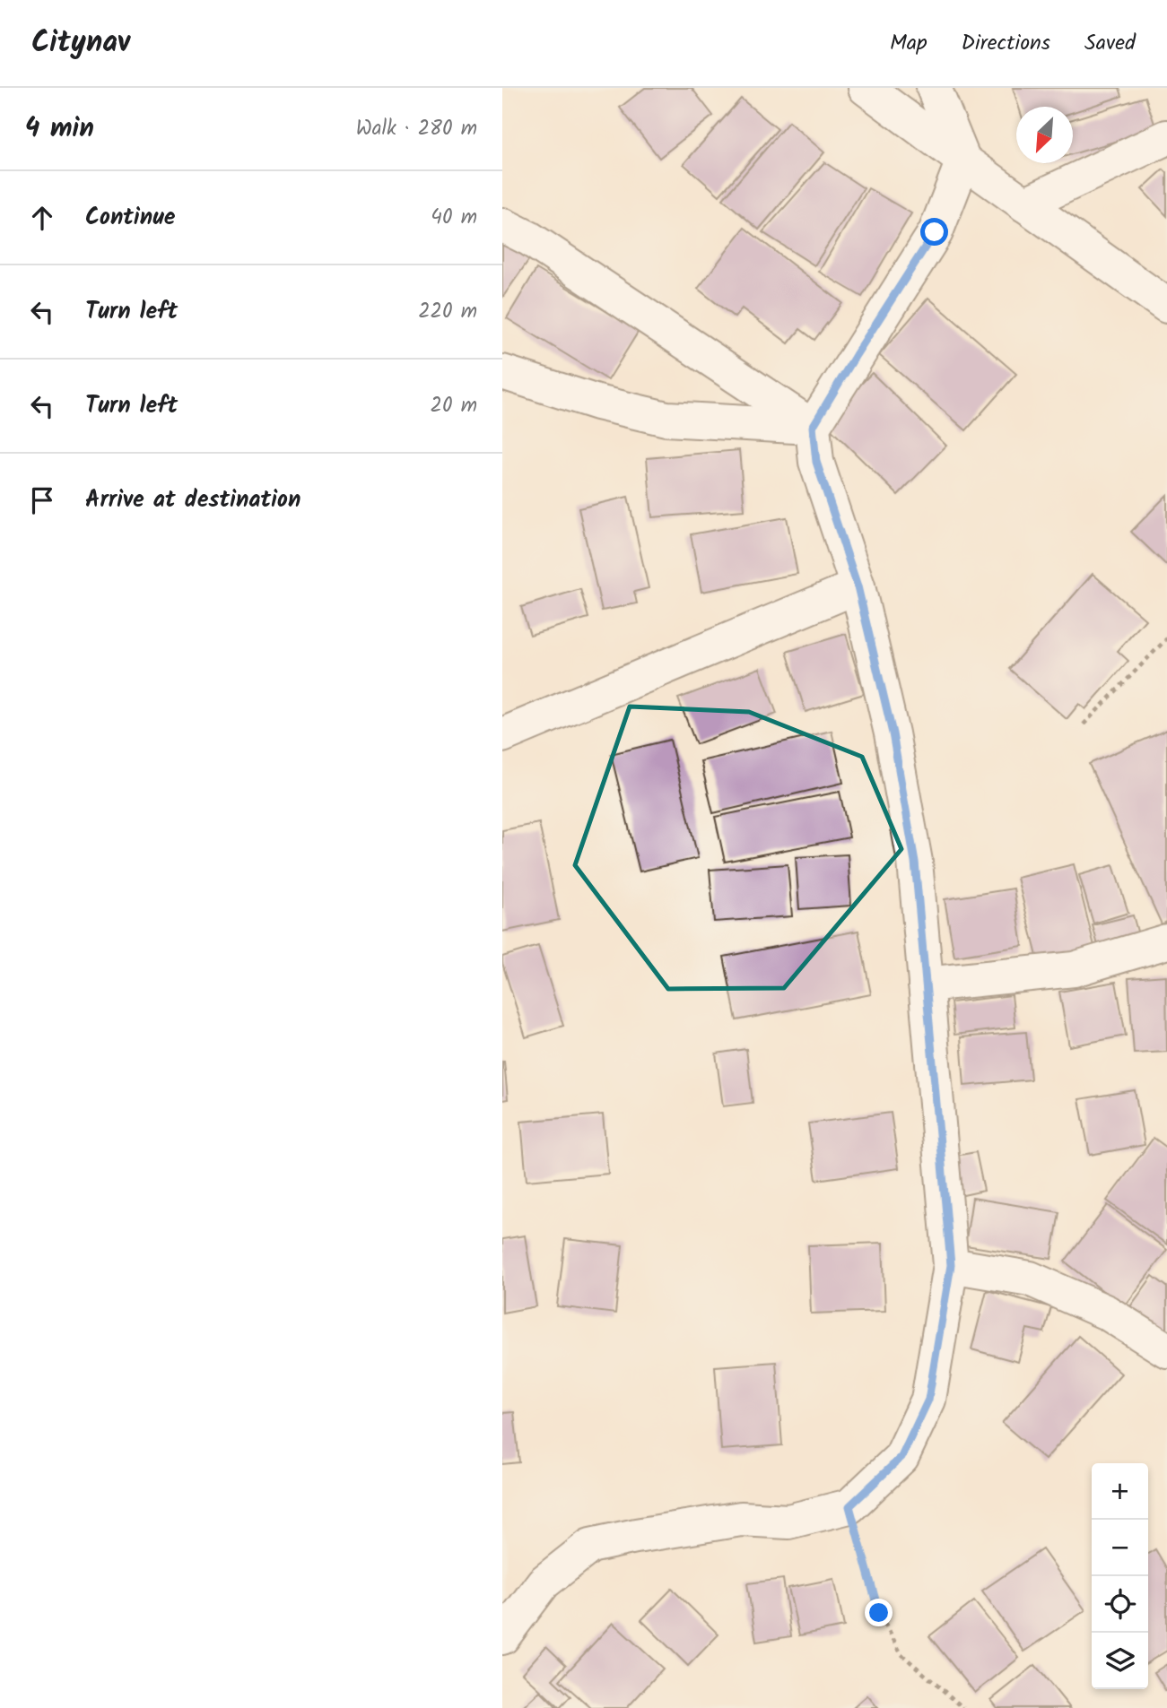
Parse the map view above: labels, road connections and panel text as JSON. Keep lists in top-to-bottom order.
{
  "north": "bottom left",
  "page": {
    "header": "Citynav",
    "nav": ["Map", "Directions", "Saved"],
    "heading": ["4 min", "Walk · 280 m"],
    "list": [
      ["Continue", "40 m"],
      ["Turn left", "220 m"],
      ["Turn left", "20 m"],
      "Arrive at destination"
    ],
    "map_buttons": ["+", "−"]
  }
}
